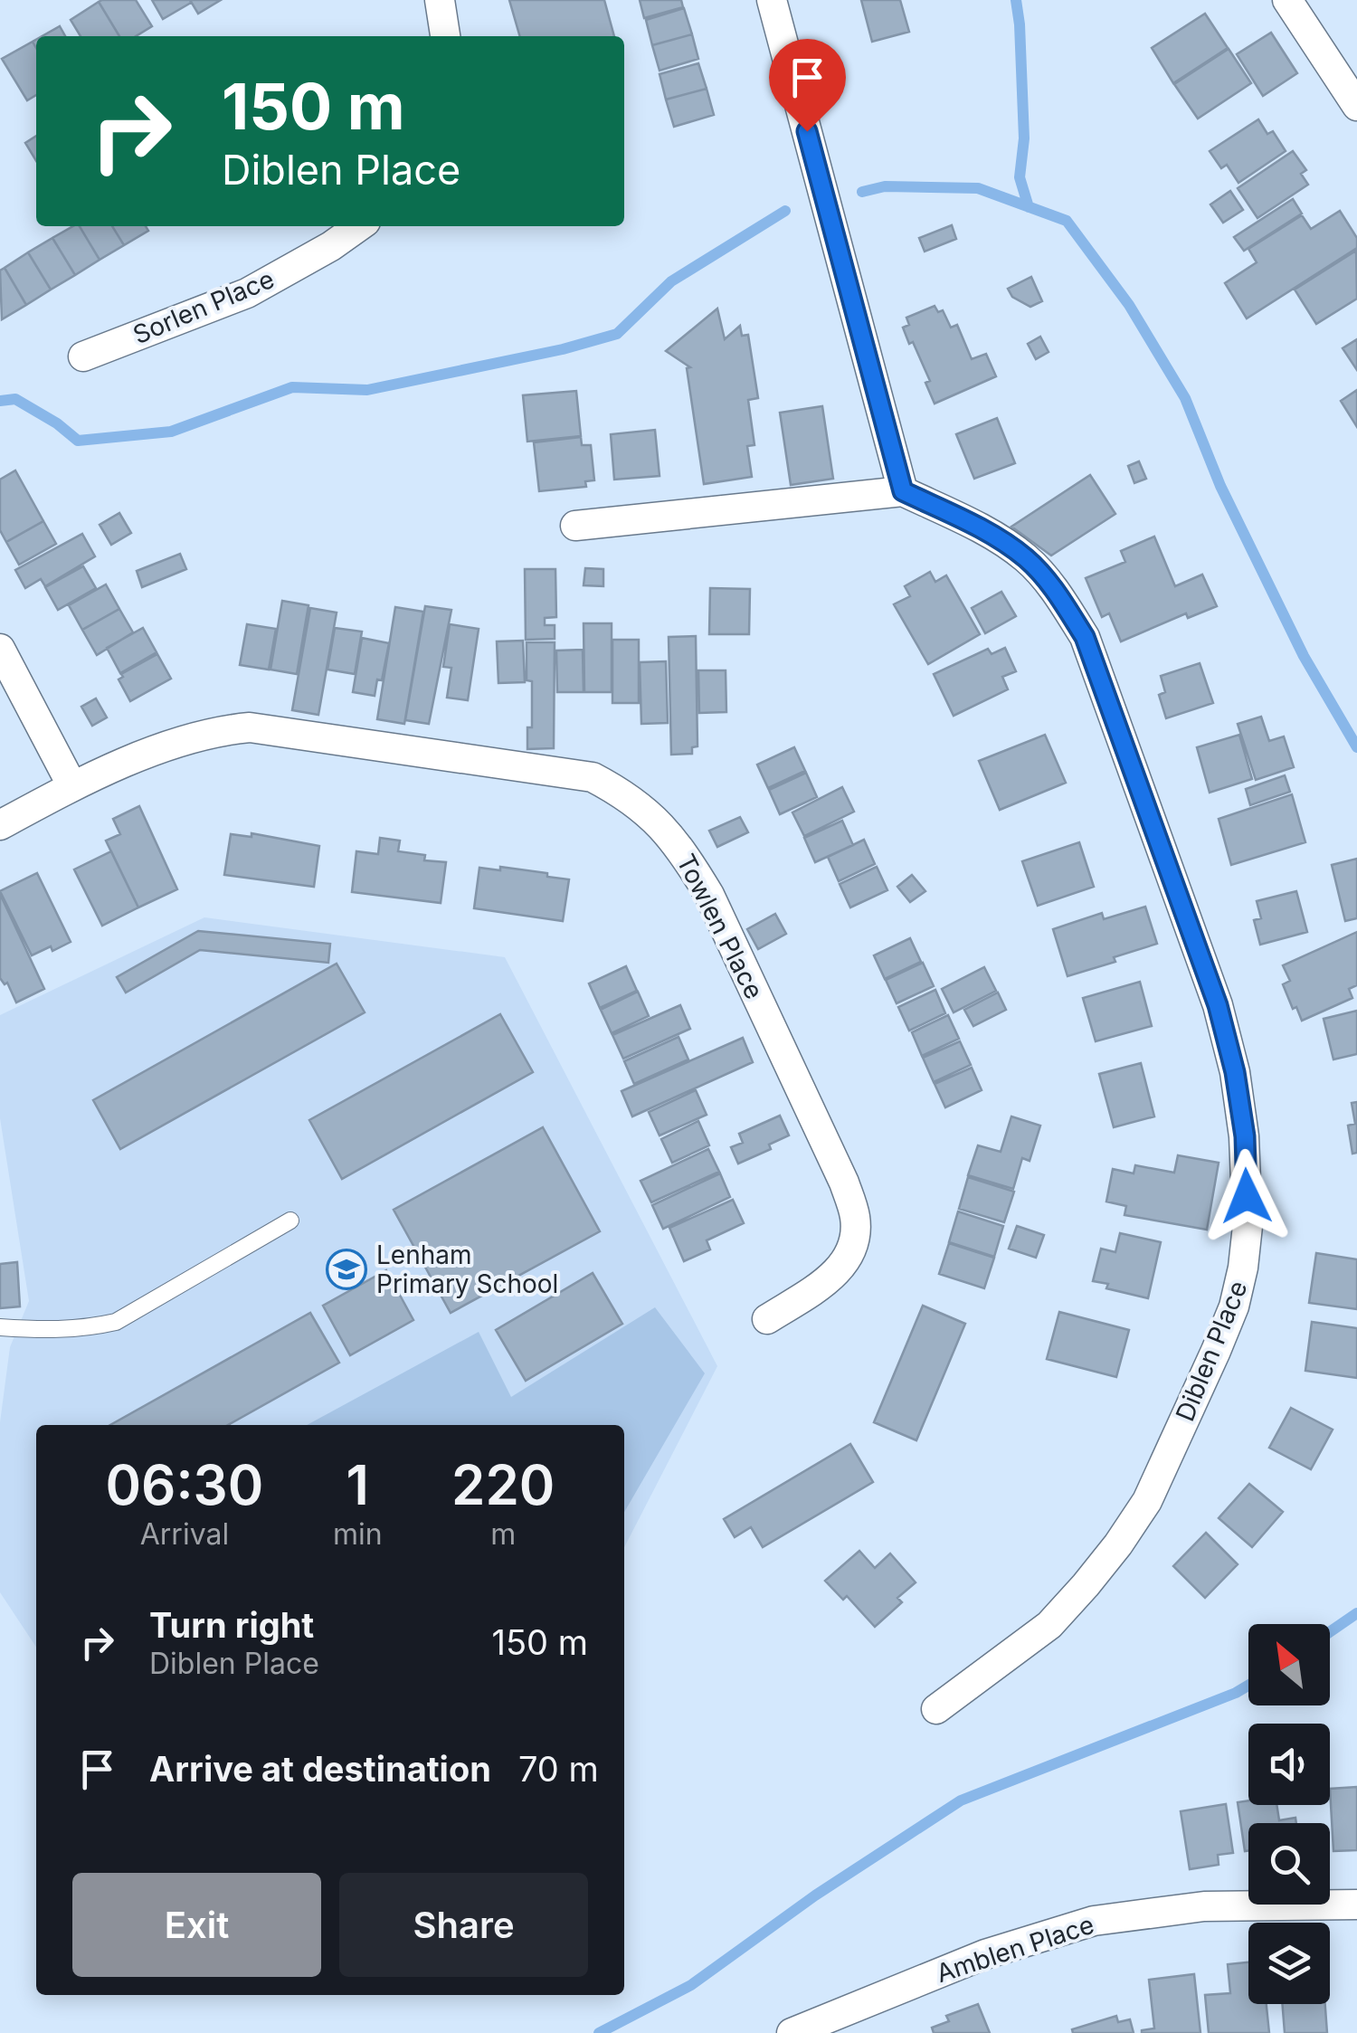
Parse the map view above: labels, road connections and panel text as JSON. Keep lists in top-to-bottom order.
{
  "streets": {
    "street": [
      "Sorlen Place",
      "Towlen Place",
      "Diblen Place",
      "Amblen Place"
    ]
  },
  "places": {
    "school or university": ["Lenham Primary School"]
  },
  "north": "top left",
  "page": {
    "turn": ["150 m", "Diblen Place"],
    "eta": [
      "06:30",
      "Arrival",
      "1",
      "min",
      "220",
      "m"
    ],
    "list": [
      {
        "name": "Turn right",
        "note": "Diblen Place",
        "value": "150 m"
      },
      {
        "name": "Arrive at destination",
        "value": "70 m"
      }
    ],
    "buttons": ["Exit", "Share"]
  }
}
